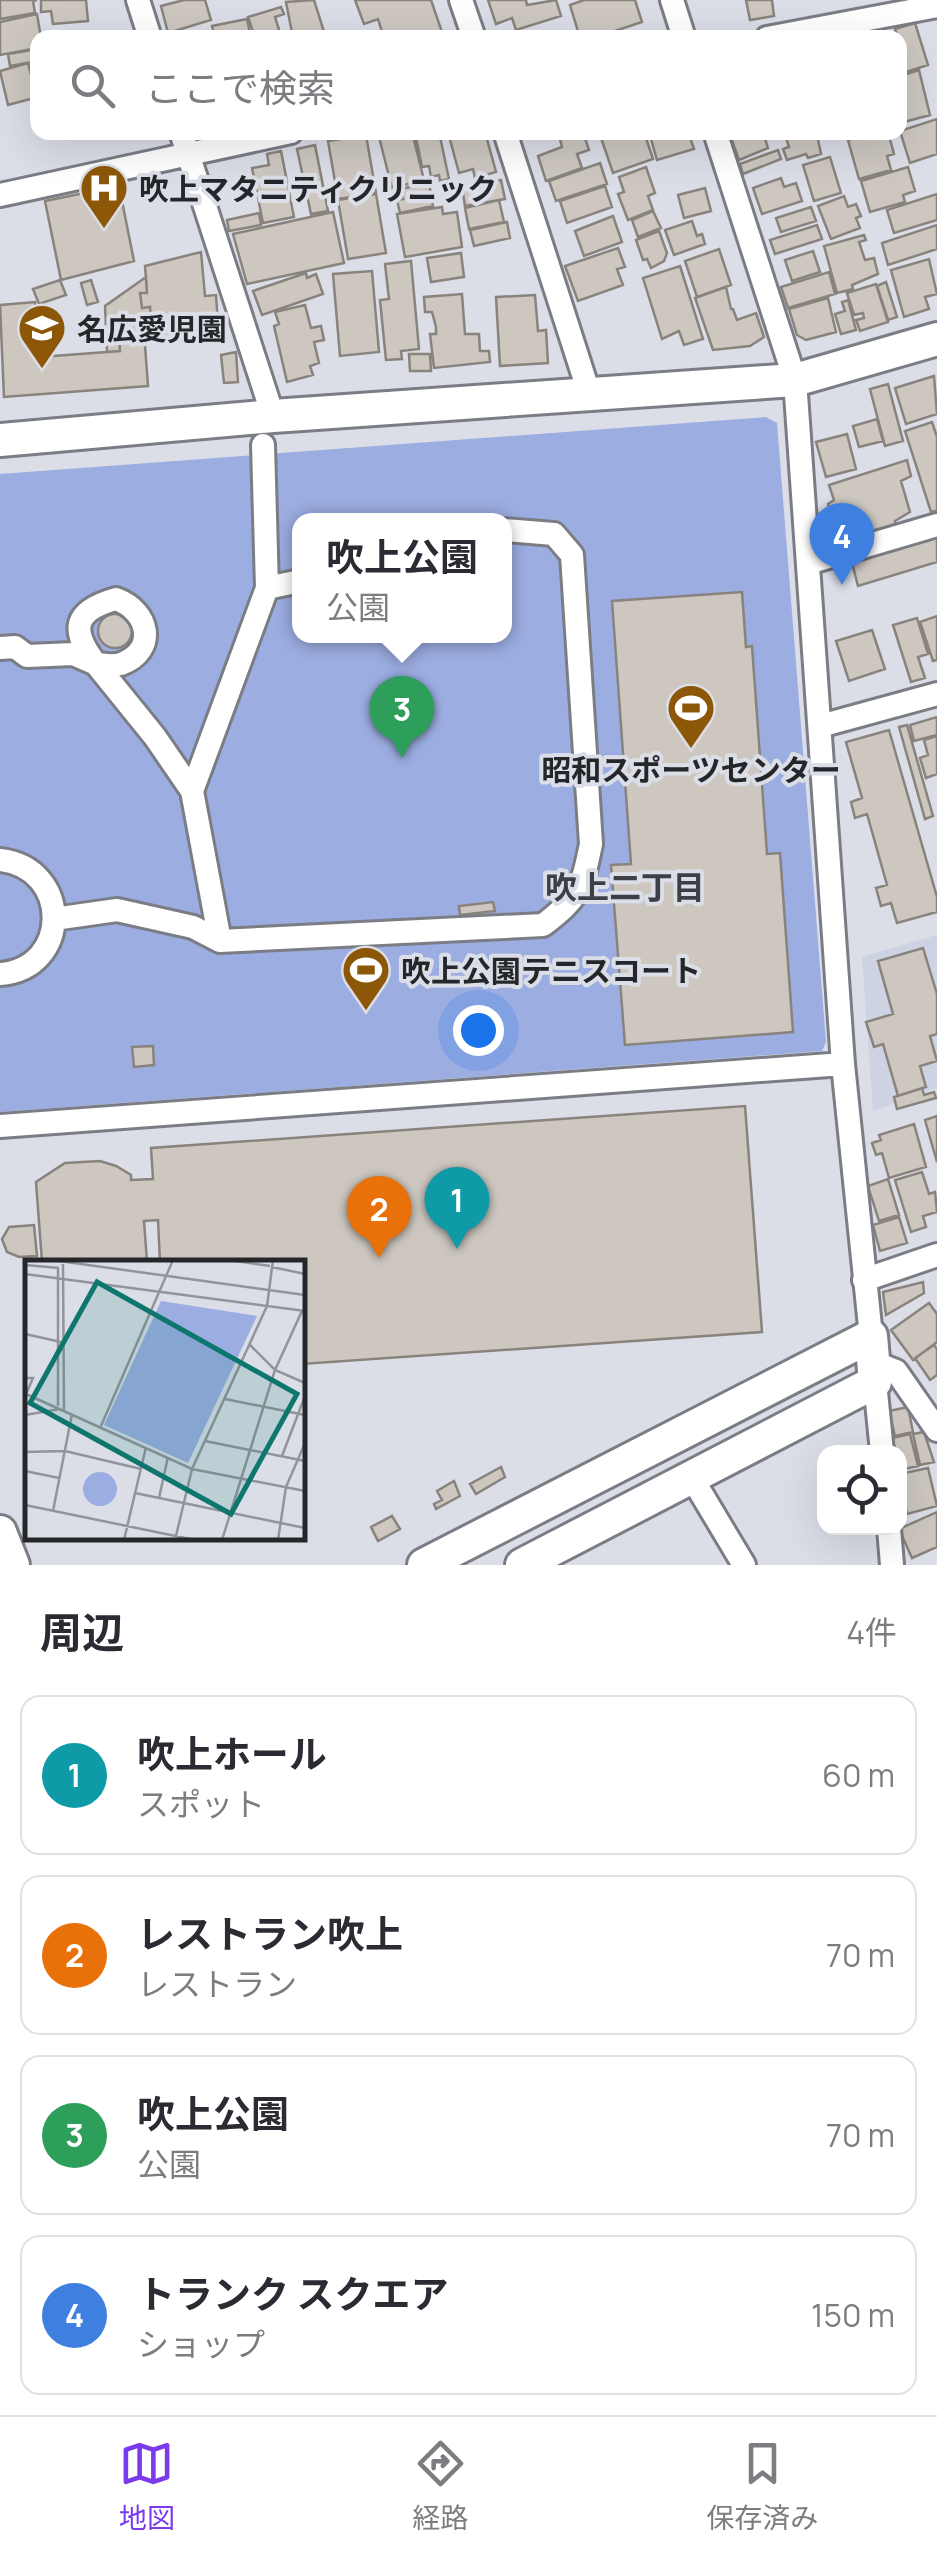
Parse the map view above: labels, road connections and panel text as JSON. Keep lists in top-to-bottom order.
{
  "districts": ["吹上二丁目"],
  "places": {
    "hospital": ["吹上マタニティクリニック"],
    "school or university": ["名広愛児園"],
    "sports": ["昭和スポーツセンター", "吹上公園テニスコート"]
  },
  "page": {
    "search": "ここで検索",
    "pins": [
      "4",
      "3",
      "1",
      "2"
    ],
    "popup": ["吹上公園", "公園"],
    "heading": ["周辺", "4件"],
    "list": [
      {
        "mark": "1",
        "name": "吹上ホール",
        "note": "スポット",
        "value": "60 m"
      },
      {
        "mark": "2",
        "name": "レストラン吹上",
        "note": "レストラン",
        "value": "70 m"
      },
      {
        "mark": "3",
        "name": "吹上公園",
        "note": "公園",
        "value": "70 m"
      },
      {
        "mark": "4",
        "name": "トランク スクエア",
        "note": "ショップ",
        "value": "150 m"
      }
    ],
    "nav": ["地図", "経路", "保存済み"]
  }
}
